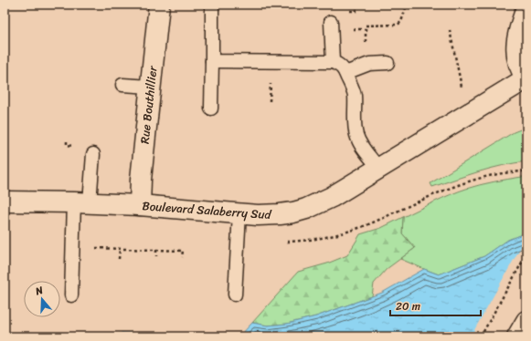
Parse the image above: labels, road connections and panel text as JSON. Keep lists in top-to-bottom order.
{
  "streets": {
    "street": ["Rue Bouthillier", "Boulevard Salaberry Sud"]
  },
  "crossings": [
    ["Rue Bouthillier", "Boulevard Salaberry Sud"]
  ],
  "scale_bar": "20 m",
  "north": "top"
}
